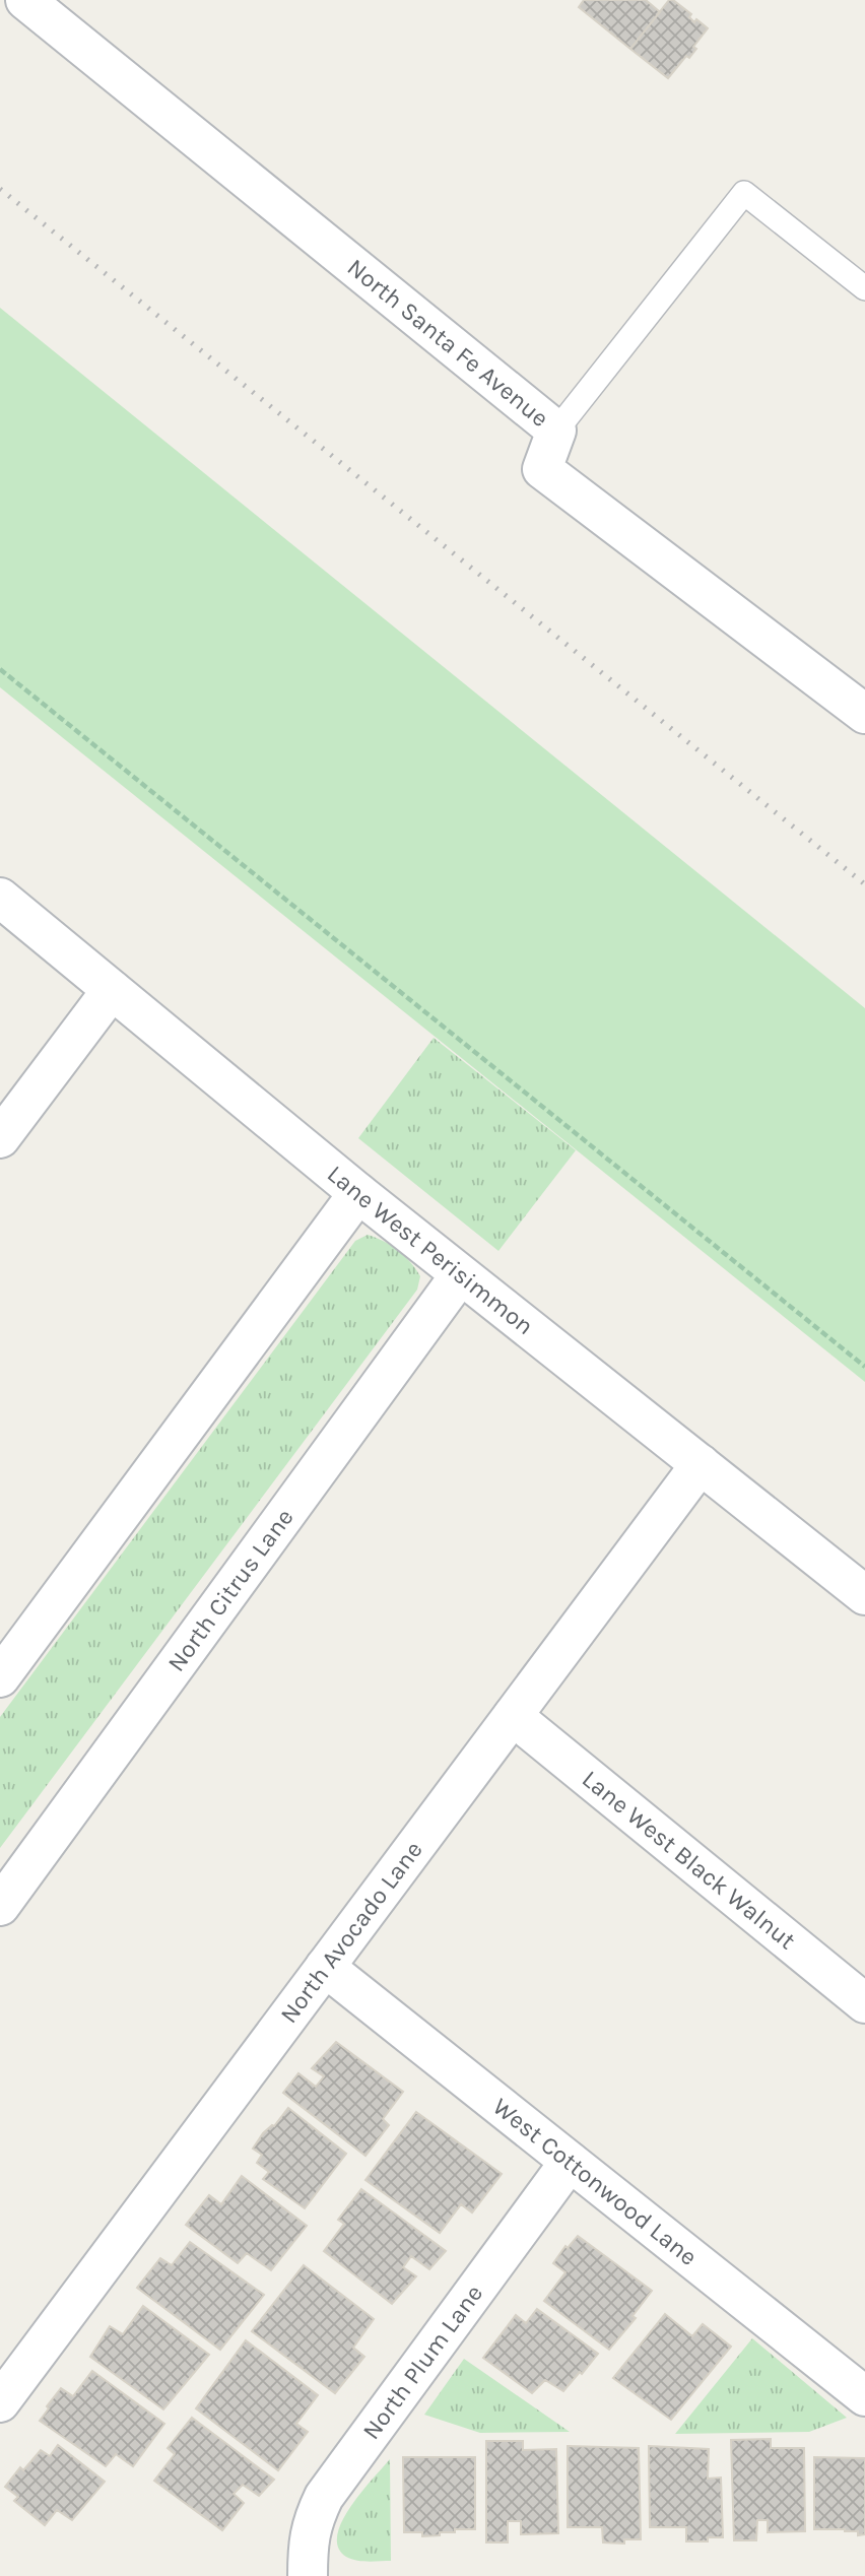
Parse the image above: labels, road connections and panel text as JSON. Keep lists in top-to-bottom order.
{
  "streets": {
    "street": [
      "North Santa Fe Avenue",
      "Lane West Perisimmon",
      "North Citrus Lane",
      "Lane West Black Walnut",
      "North Avocado Lane",
      "West Cottonwood Lane",
      "North Plum Lane"
    ]
  },
  "crossings": [
    ["Lane West Perisimmon", "North Citrus Lane"],
    ["Lane West Perisimmon", "North Avocado Lane"],
    ["Lane West Black Walnut", "North Avocado Lane"],
    ["North Avocado Lane", "West Cottonwood Lane"],
    ["West Cottonwood Lane", "North Plum Lane"]
  ]
}
